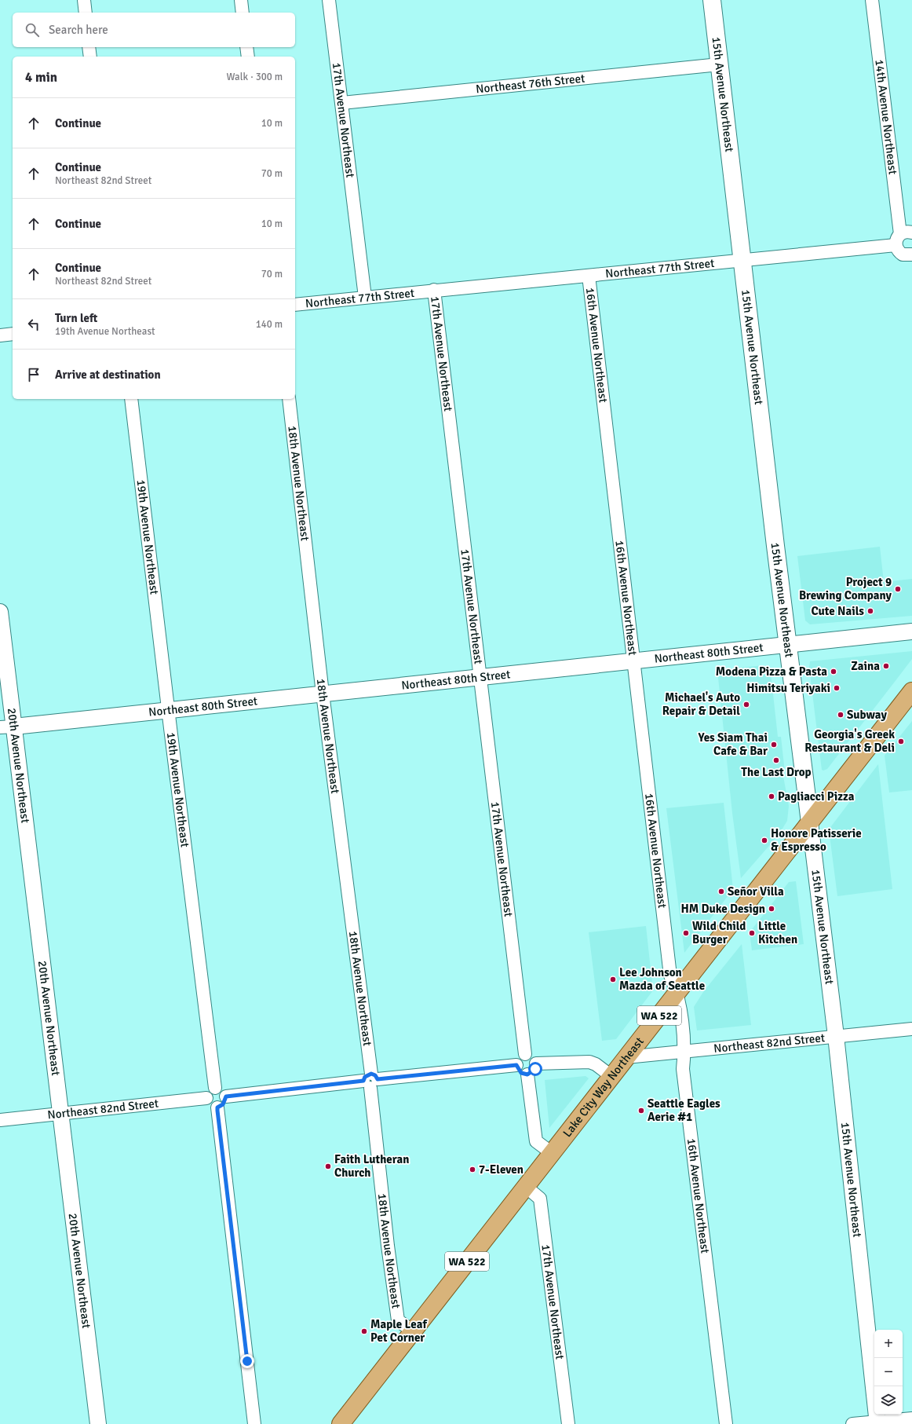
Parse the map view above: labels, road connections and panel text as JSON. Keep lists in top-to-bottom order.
{
  "streets": {
    "main road": ["15th Avenue Northeast", "WA 522", "Lake City Way Northeast"],
    "street": [
      "Northeast 76th Street",
      "14th Avenue Northeast",
      "17th Avenue Northeast",
      "Northeast 77th Street",
      "16th Avenue Northeast",
      "18th Avenue Northeast",
      "19th Avenue Northeast",
      "Northeast 80th Street",
      "20th Avenue Northeast",
      "Northeast 82nd Street"
    ]
  },
  "crossings": [
    ["Northeast 76th Street", "15th Avenue Northeast"],
    ["Northeast 76th Street", "17th Avenue Northeast"],
    ["15th Avenue Northeast", "Northeast 77th Street"],
    ["15th Avenue Northeast", "Northeast 80th Street"],
    ["15th Avenue Northeast", "Northeast 82nd Street"],
    ["15th Avenue Northeast", "Lake City Way Northeast"],
    ["14th Avenue Northeast", "Northeast 77th Street"],
    ["17th Avenue Northeast", "Northeast 77th Street"],
    ["17th Avenue Northeast", "Northeast 80th Street"],
    ["17th Avenue Northeast", "Lake City Way Northeast"],
    ["Northeast 77th Street", "16th Avenue Northeast"],
    ["16th Avenue Northeast", "Northeast 80th Street"],
    ["16th Avenue Northeast", "Northeast 82nd Street"],
    ["16th Avenue Northeast", "Lake City Way Northeast"],
    ["18th Avenue Northeast", "Northeast 80th Street"],
    ["18th Avenue Northeast", "Lake City Way Northeast"],
    ["19th Avenue Northeast", "Northeast 80th Street"],
    ["19th Avenue Northeast", "Northeast 82nd Street"],
    ["Northeast 80th Street", "20th Avenue Northeast"],
    ["20th Avenue Northeast", "Northeast 82nd Street"],
    ["Northeast 82nd Street", "Lake City Way Northeast"]
  ],
  "places": [
    "Project 9 Brewing Company",
    "Cute Nails",
    "Zaina",
    "Modena Pizza & Pasta",
    "Himitsu Teriyaki",
    "Michael's Auto Repair & Detail",
    "Subway",
    "Georgia's Greek Restaurant & Deli",
    "Yes Siam Thai Cafe & Bar",
    "The Last Drop",
    "Pagliacci Pizza",
    "Honore Patisserie & Espresso",
    "Señor Villa",
    "HM Duke Design",
    "Wild Child Burger",
    "Little Kitchen",
    "Lee Johnson Mazda of Seattle",
    "Seattle Eagles Aerie #1",
    "Faith Lutheran Church",
    "7-Eleven",
    "Maple Leaf Pet Corner"
  ],
  "page": {
    "search": "Search here",
    "heading": ["4 min", "Walk · 300 m"],
    "list": [
      ["Continue", "10 m"],
      ["Continue", "Northeast 82nd Street", "70 m"],
      ["Continue", "10 m"],
      ["Continue", "Northeast 82nd Street", "70 m"],
      ["Turn left", "19th Avenue Northeast", "140 m"],
      "Arrive at destination"
    ],
    "map_buttons": ["+", "−"]
  }
}
